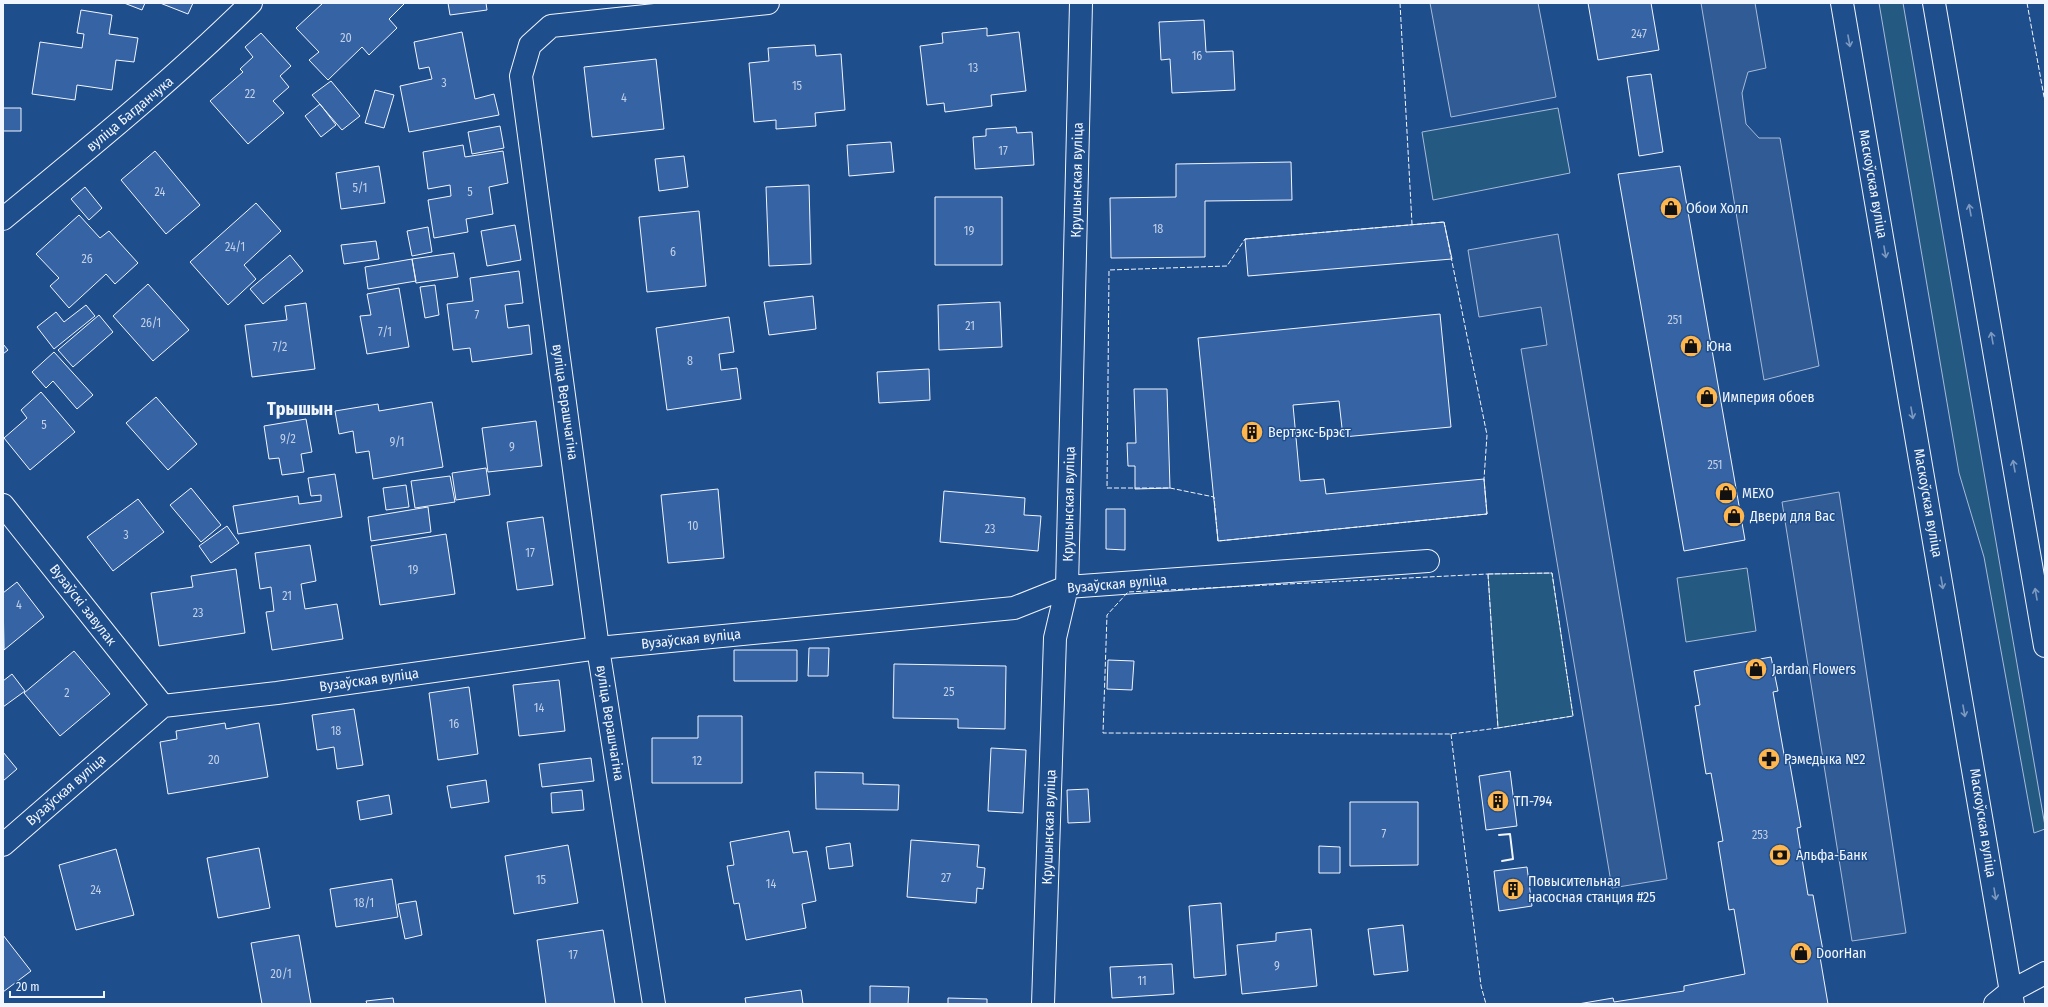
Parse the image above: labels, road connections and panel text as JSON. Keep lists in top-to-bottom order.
{
  "streets": {
    "street": [
      "вуліца Багданчука",
      "Крушынская вуліца",
      "Маскоўская вуліца",
      "вуліца Верашчагіна",
      "Вузаўская вуліца",
      "Вузаўскі завулак"
    ]
  },
  "crossings": [
    ["Крушынская вуліца", "Вузаўская вуліца"],
    ["вуліца Верашчагіна", "Вузаўская вуліца"],
    ["Вузаўская вуліца", "Вузаўскі завулак"]
  ],
  "districts": ["Трышын"],
  "places": {
    "shop": [
      "Обои Холл",
      "Юна",
      "Империя обоев",
      "MEXO",
      "Двери для Вас",
      "Jardan Flowers",
      "DoorHan"
    ],
    "building": ["Вертэкс-Брэст", "ТП-794", "Повысительная насосная станция #25"],
    "pharmacy": ["Рэмедыка №2"],
    "bank": ["Альфа-Банк"]
  },
  "house_numbers": [
    "247",
    "20",
    "16",
    "13",
    "3",
    "15",
    "22",
    "4",
    "17",
    "5/1",
    "24",
    "5",
    "18",
    "19",
    "24/1",
    "6",
    "26",
    "7",
    "251",
    "26/1",
    "21",
    "7/1",
    "7/2",
    "8",
    "5",
    "9/2",
    "9/1",
    "9",
    "251",
    "10",
    "23",
    "3",
    "17",
    "19",
    "21",
    "4",
    "23",
    "25",
    "2",
    "14",
    "16",
    "18",
    "20",
    "12",
    "7",
    "253",
    "27",
    "15",
    "14",
    "24",
    "18/1",
    "17",
    "9",
    "20/1",
    "11"
  ],
  "scale_bar": "20 m"
}
